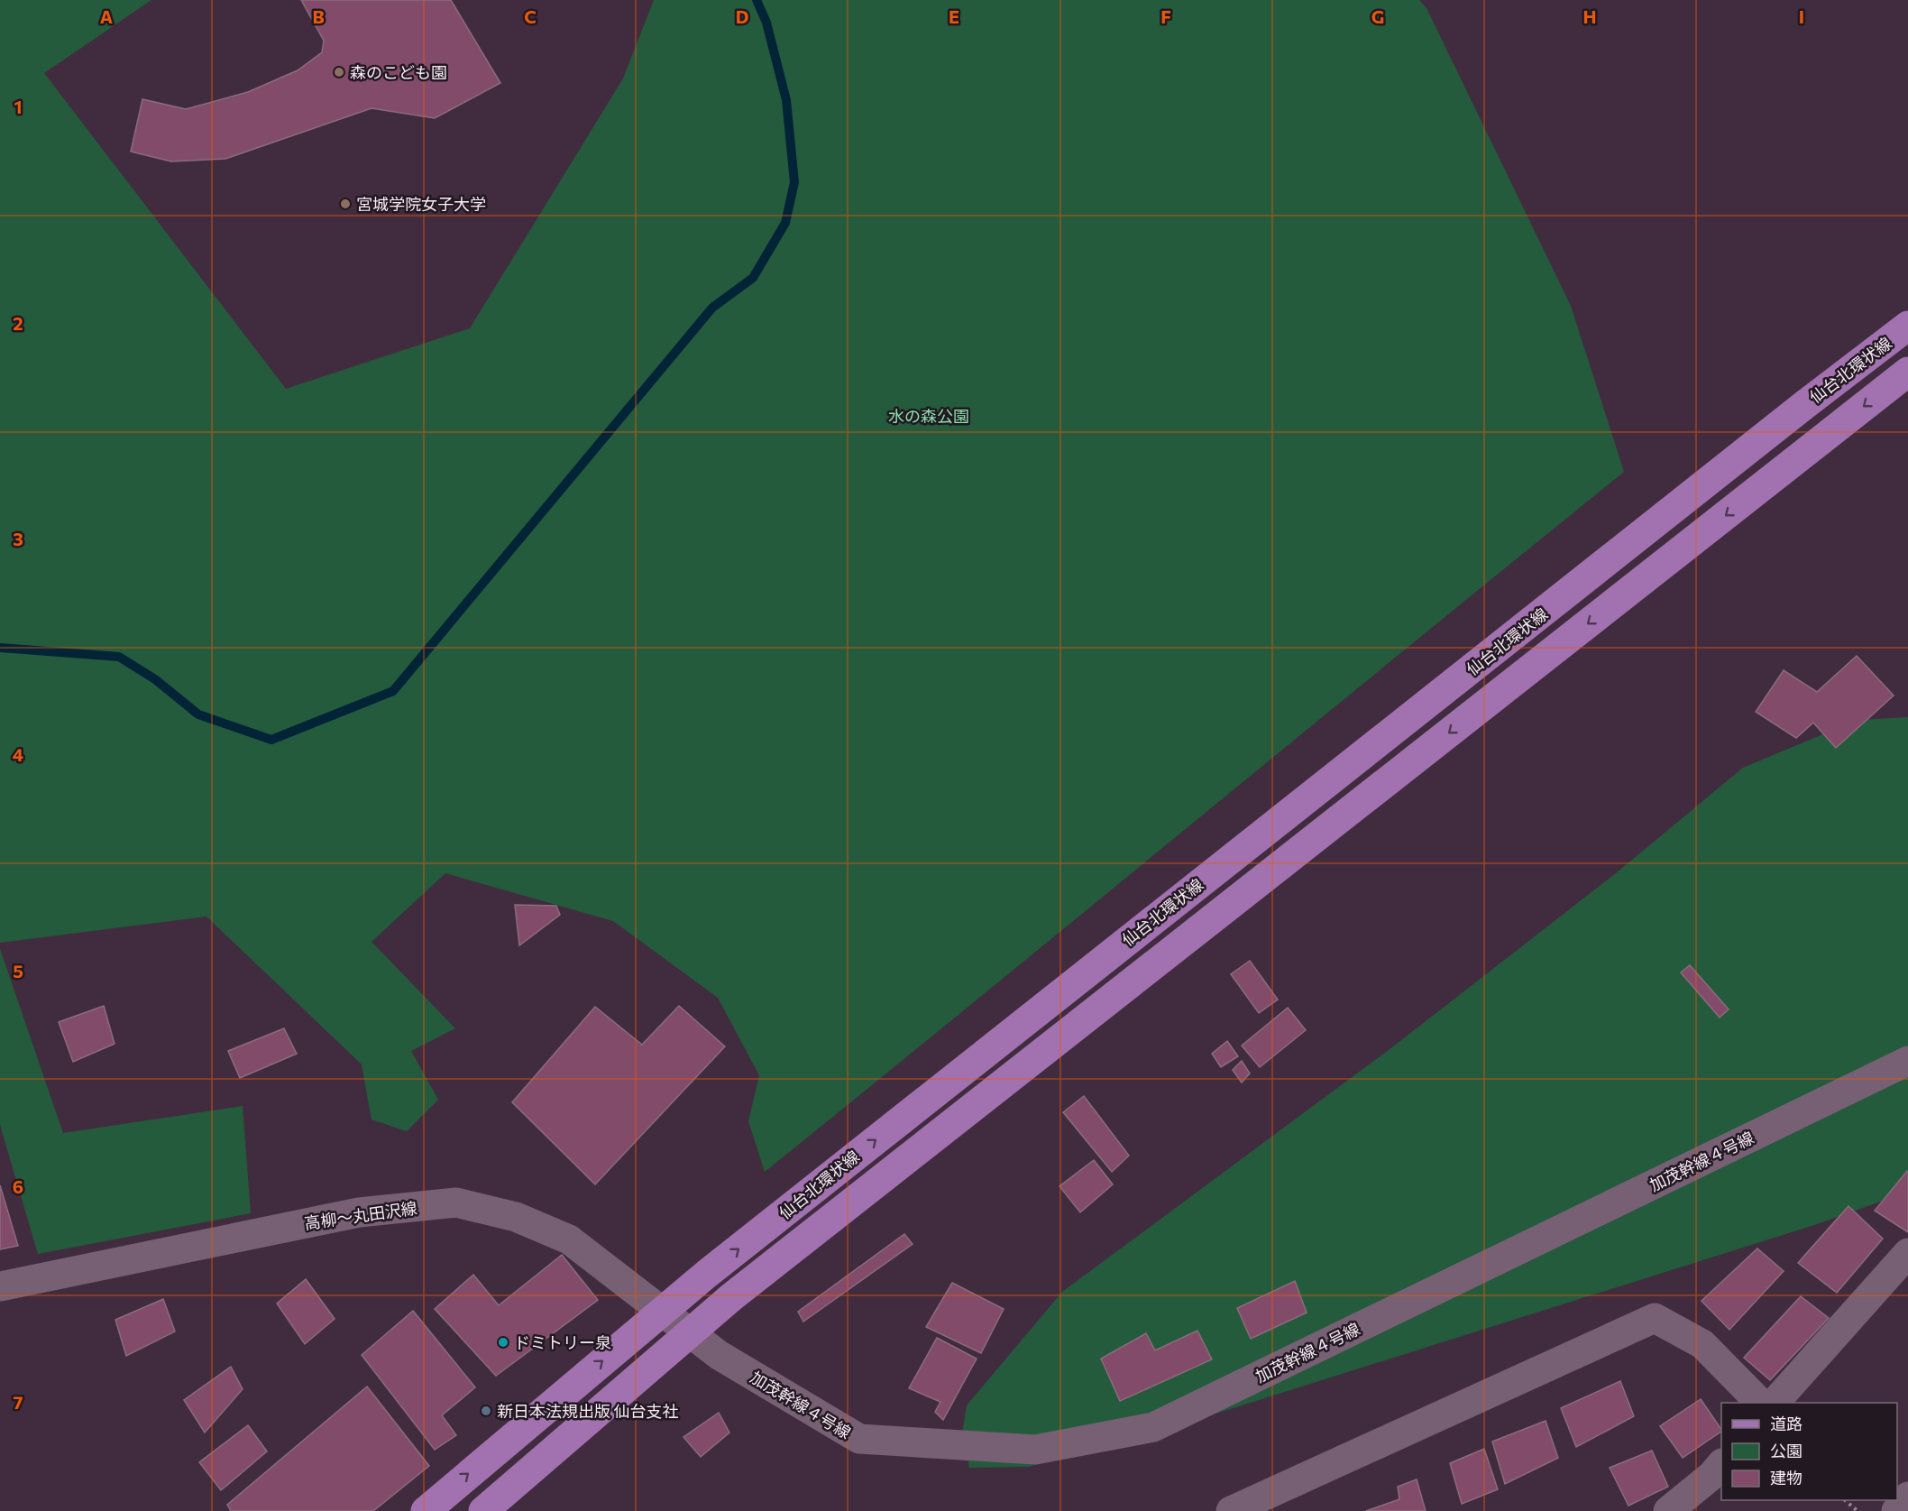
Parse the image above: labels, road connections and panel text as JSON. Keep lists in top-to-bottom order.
{
  "streets": {
    "main road": ["仙台北環状線"],
    "street": ["加茂幹線４号線", "高柳～丸田沢線"]
  },
  "crossings": [
    ["仙台北環状線", "高柳～丸田沢線"],
    ["加茂幹線４号線", "高柳～丸田沢線"]
  ],
  "parks": ["水の森公園"],
  "places": [
    "森のこども園",
    "宮城学院女子大学",
    "ドミトリー泉",
    "新日本法規出版 仙台支社"
  ],
  "legend": ["道路", "公園", "建物"],
  "grid": {
    "columns": [
      "A",
      "B",
      "C",
      "D",
      "E",
      "F",
      "G",
      "H",
      "I"
    ],
    "rows": [
      "1",
      "2",
      "3",
      "4",
      "5",
      "6",
      "7"
    ]
  }
}
